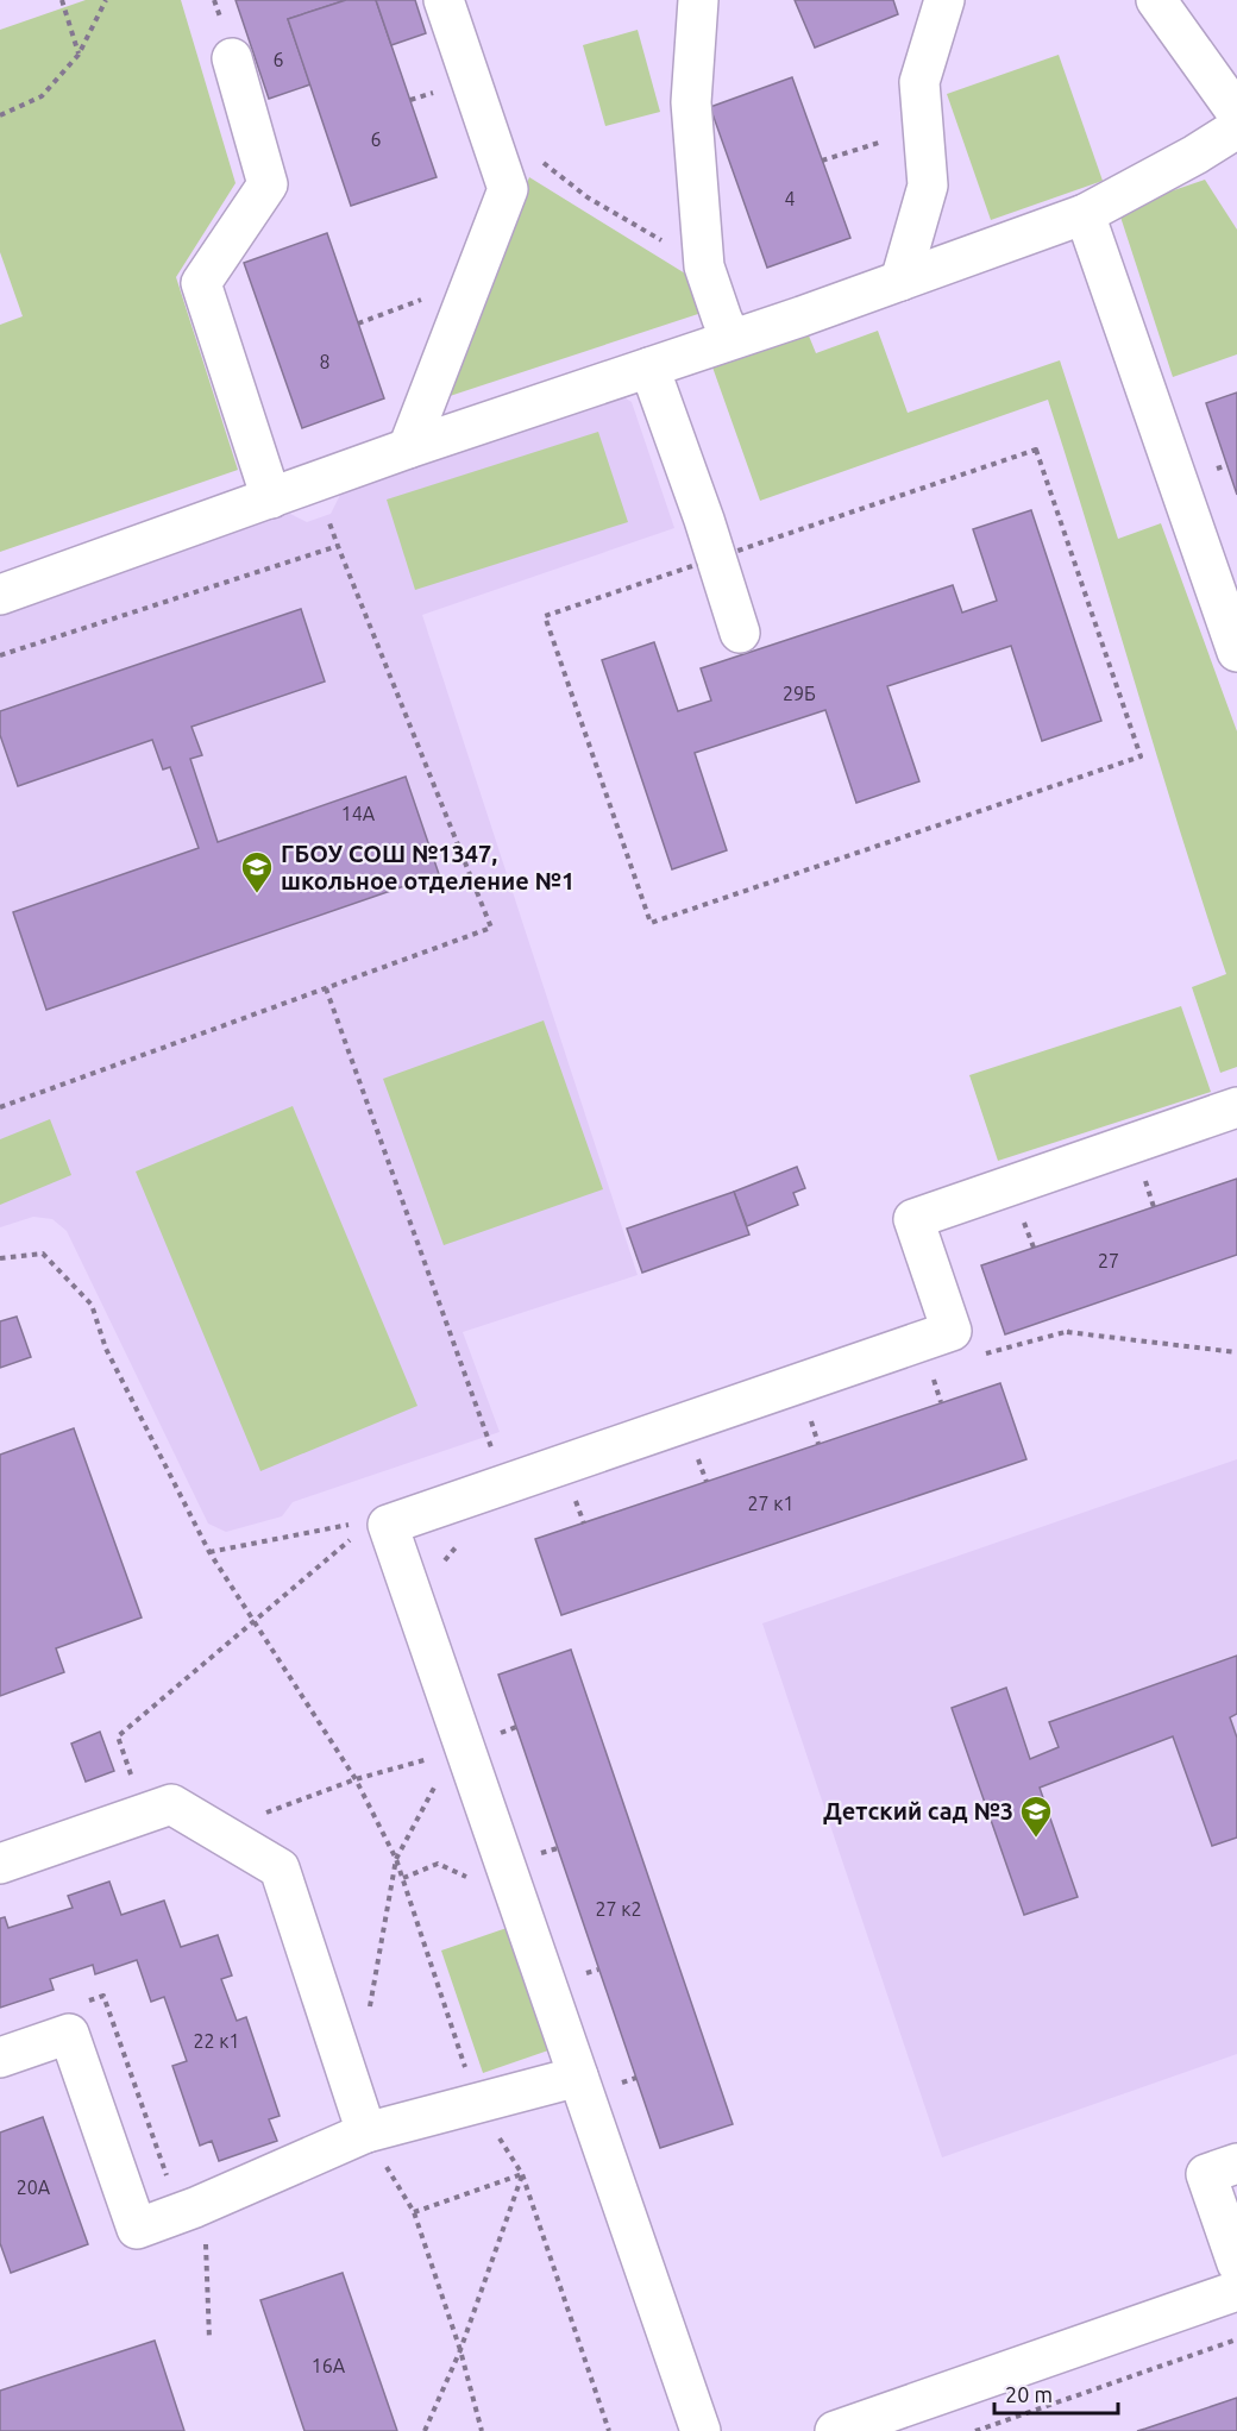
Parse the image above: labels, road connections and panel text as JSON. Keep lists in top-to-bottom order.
{
  "places": {
    "school or university": ["ГБОУ СОШ №1347, школьное отделение №1", "Детский сад №3"]
  },
  "house_numbers": [
    "6",
    "6",
    "4",
    "8",
    "29Б",
    "14А",
    "27",
    "27 к1",
    "27 к2",
    "22 к1",
    "20А",
    "16А"
  ],
  "scale_bar": "20 m"
}
